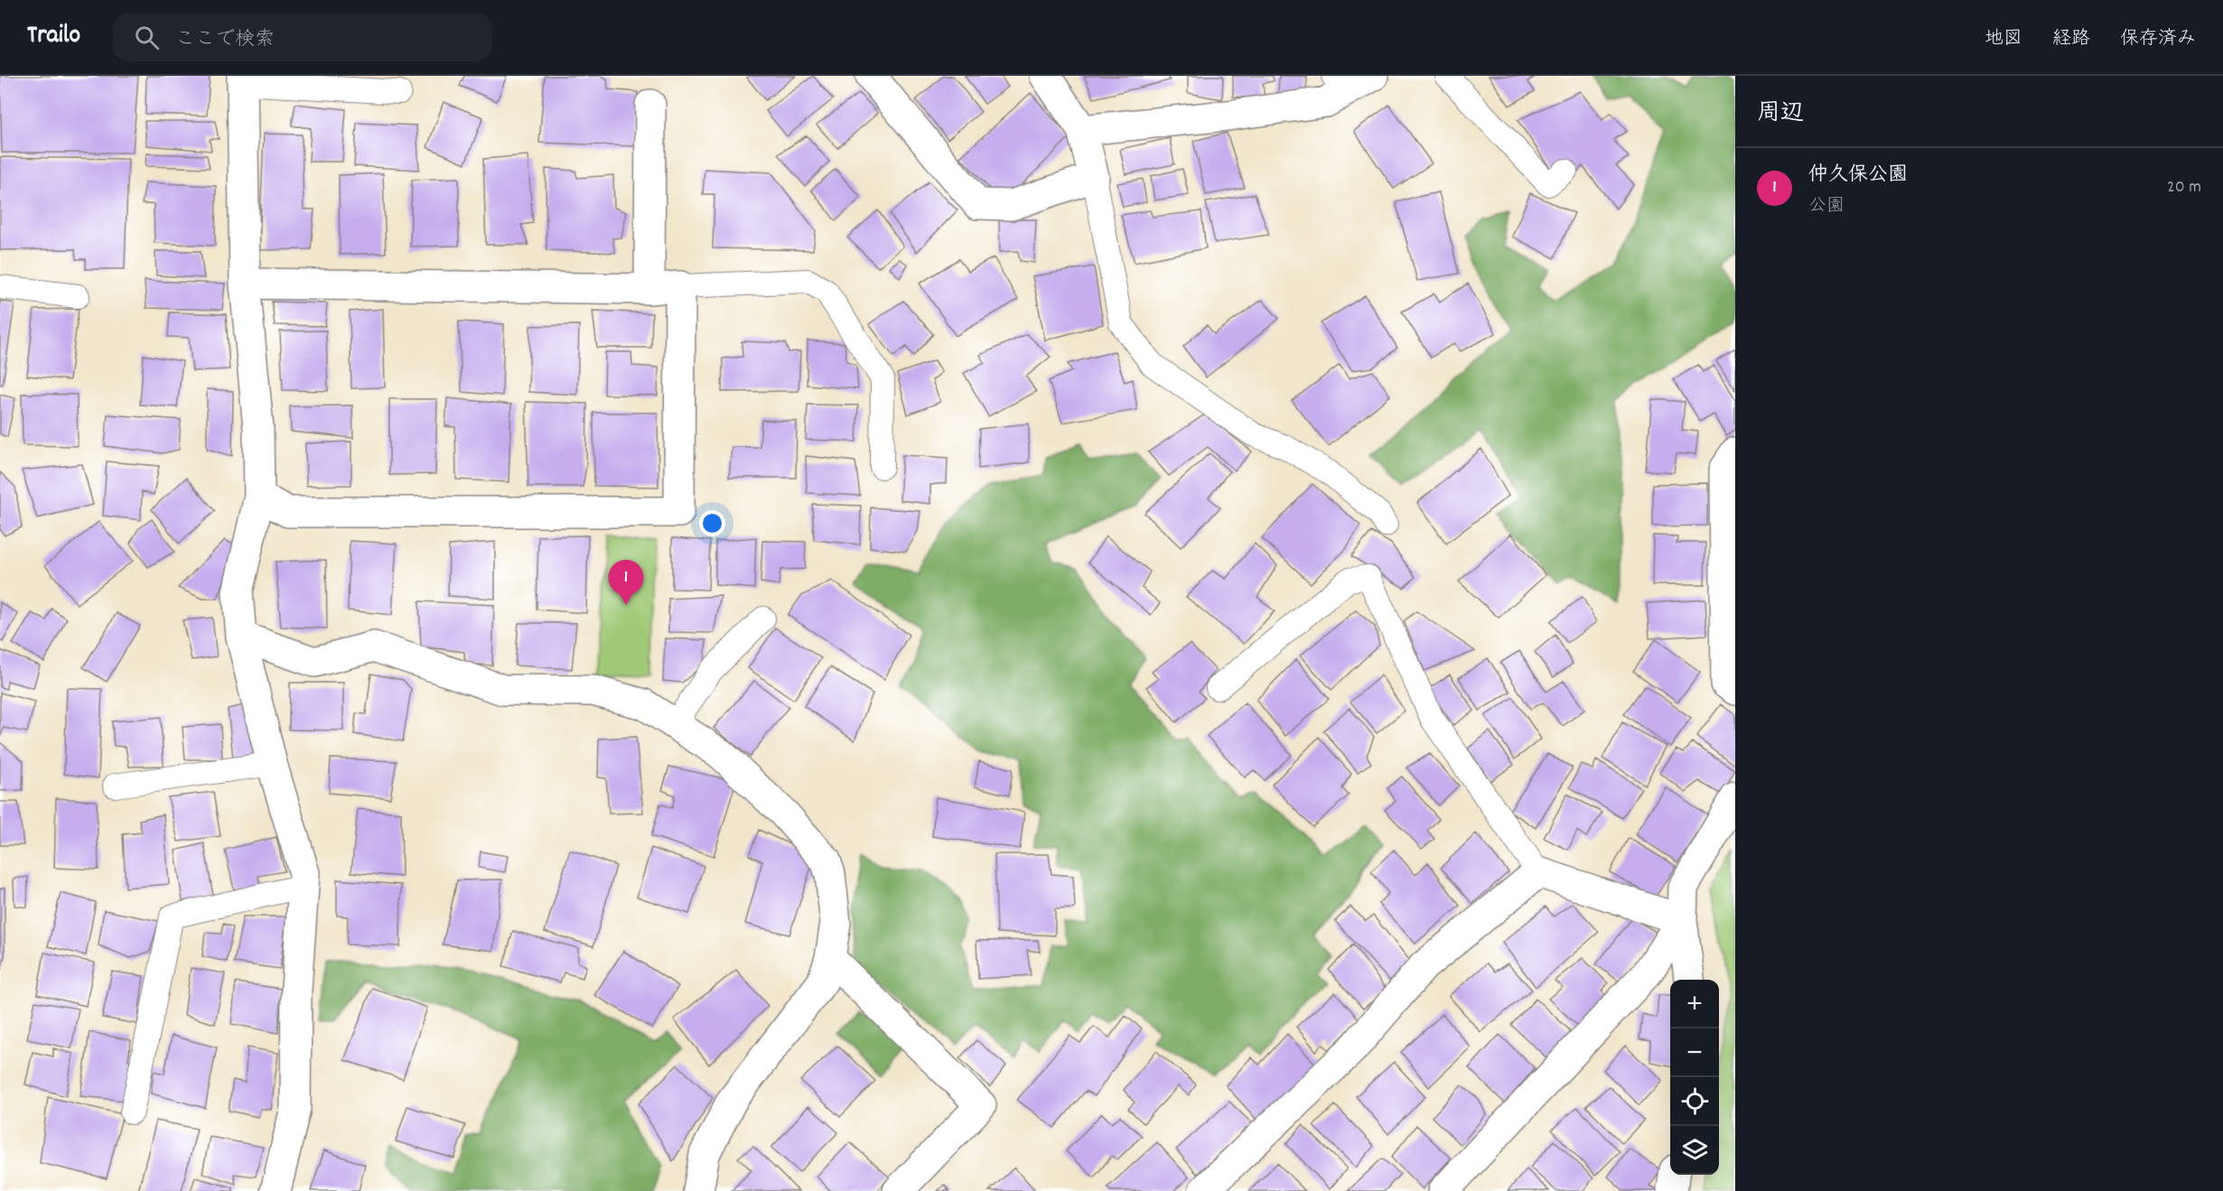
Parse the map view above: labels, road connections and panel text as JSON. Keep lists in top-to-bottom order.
{
  "page": {
    "header": "Trailo",
    "search": "ここで検索",
    "nav": ["地図", "経路", "保存済み"],
    "heading": "周辺",
    "list": [
      {
        "mark": "1",
        "name": "仲久保公園",
        "note": "公園",
        "value": "20 m"
      }
    ],
    "pins": "1",
    "map_buttons": ["+", "−"]
  }
}
